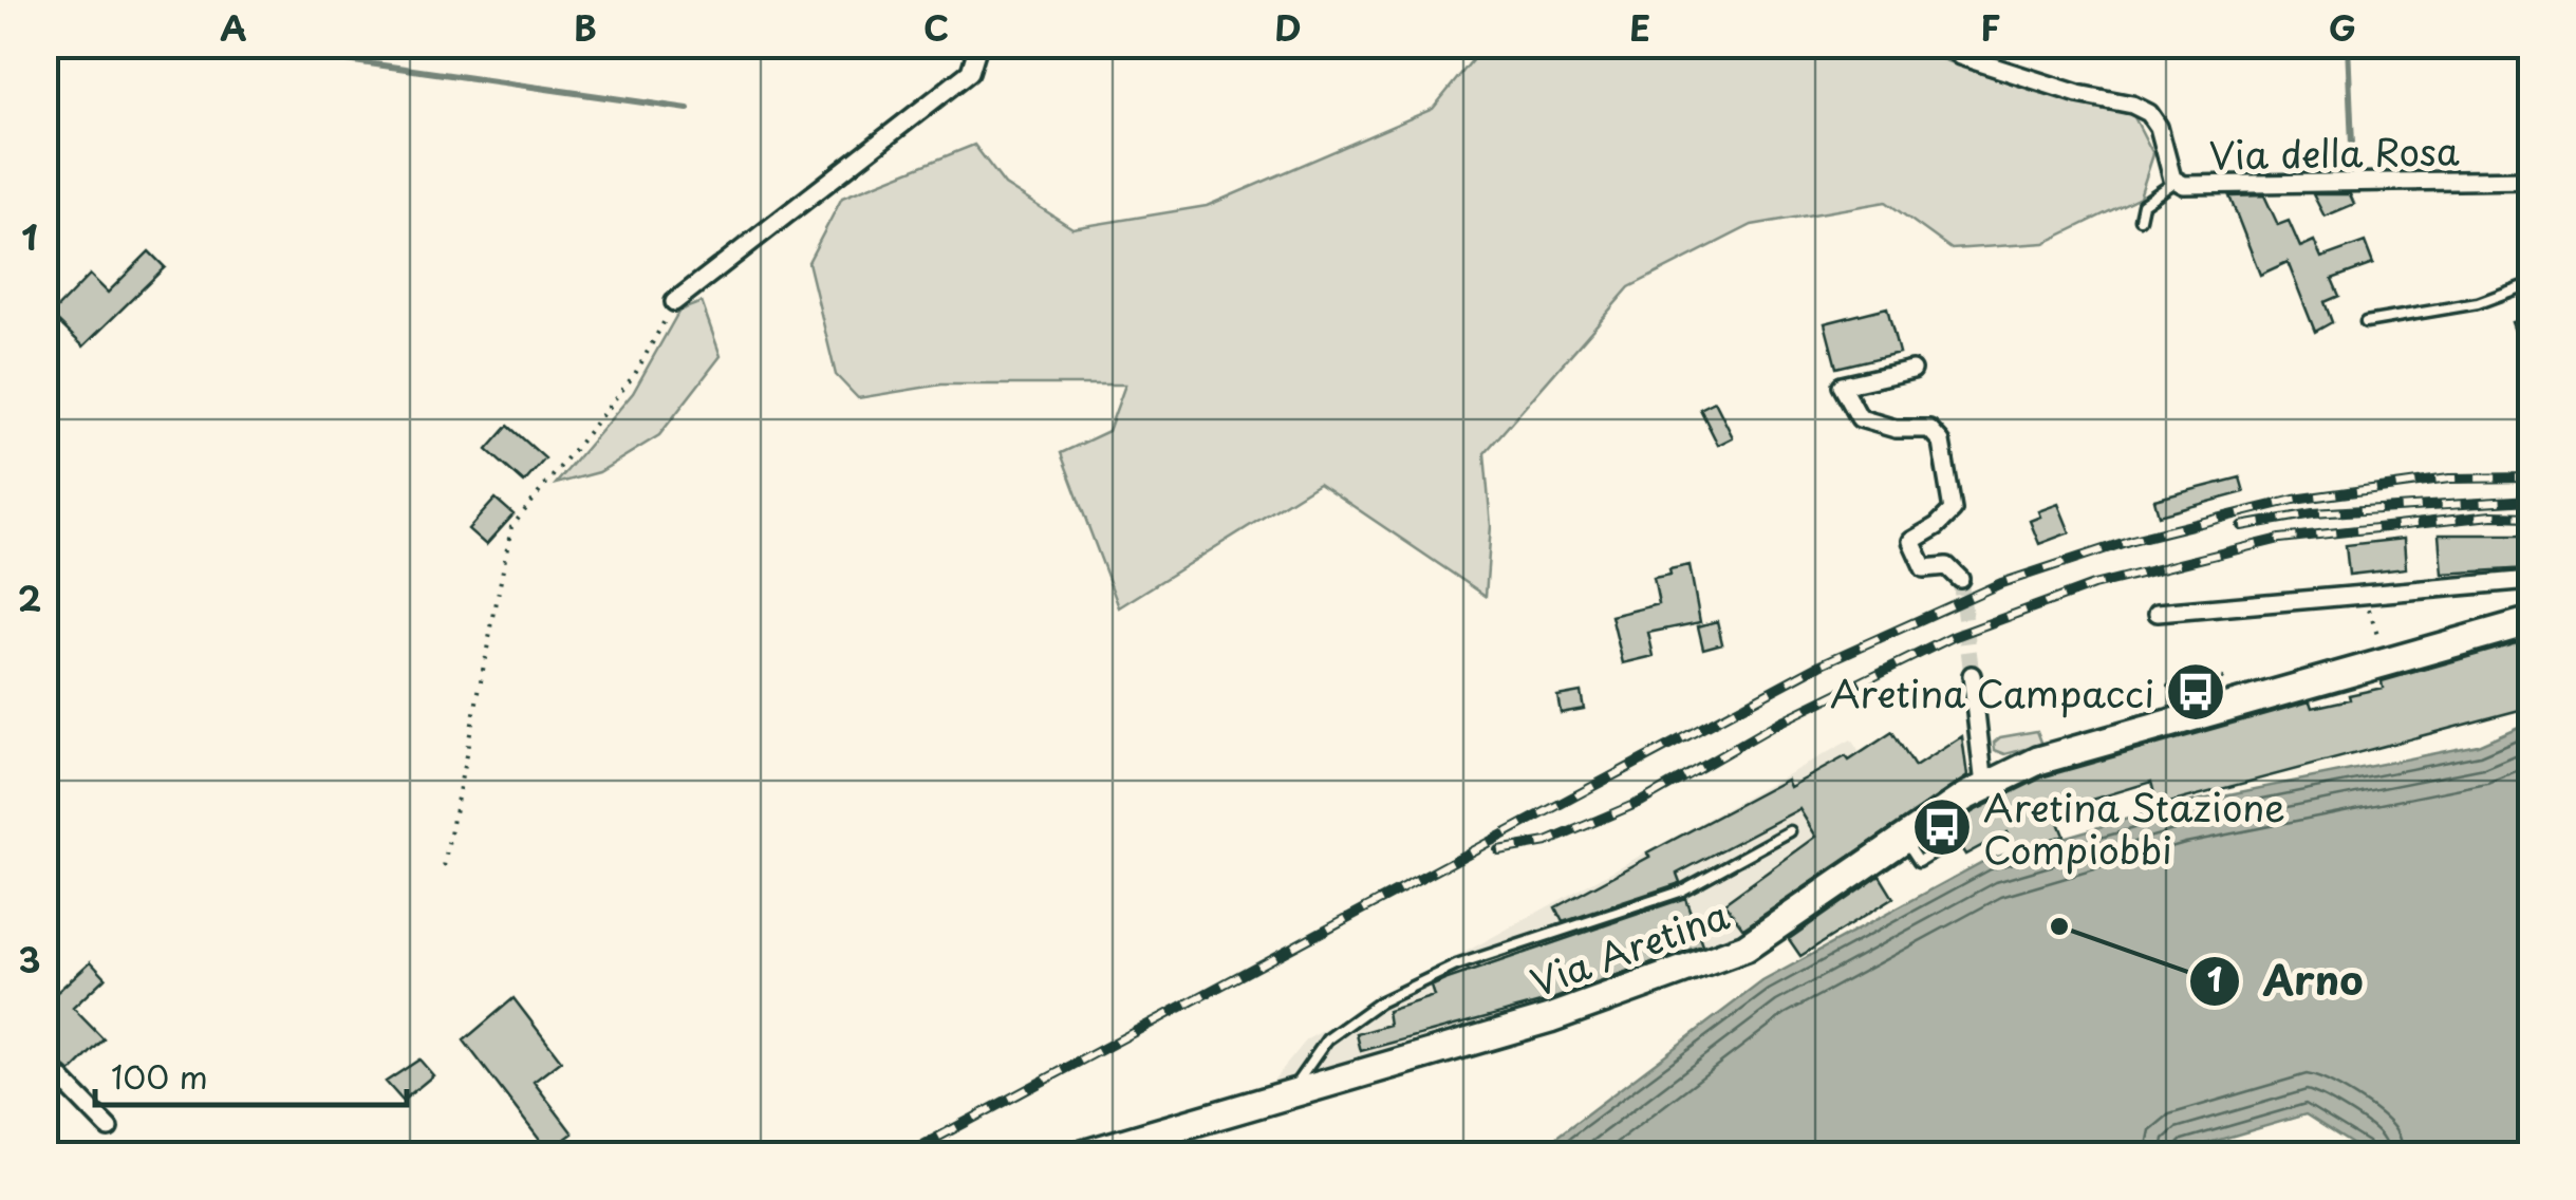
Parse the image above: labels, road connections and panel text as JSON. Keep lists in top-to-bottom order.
{
  "streets": {
    "main road": ["Via Aretina"],
    "street": ["Via della Rosa"]
  },
  "places": {
    "bus stop": ["Aretina Campacci", "Aretina Stazione Compiobbi"],
    "other": ["Arno"]
  },
  "scale_bar": "100 m",
  "grid": {
    "columns": [
      "A",
      "B",
      "C",
      "D",
      "E",
      "F",
      "G"
    ],
    "rows": ["1", "2", "3"]
  }
}
